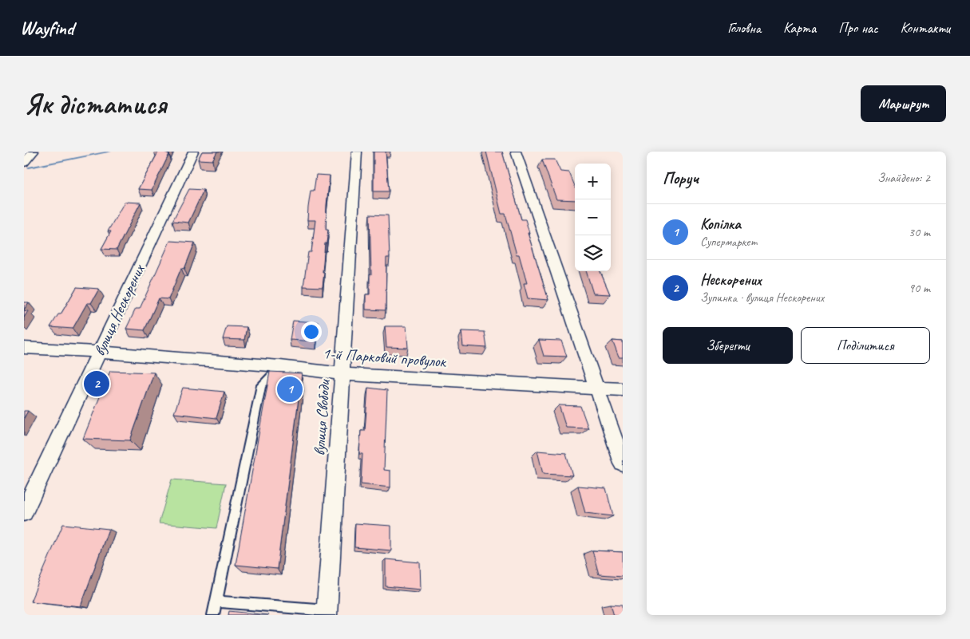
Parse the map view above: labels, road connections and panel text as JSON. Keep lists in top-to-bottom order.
{
  "streets": {
    "street": ["вулиця Нескорених", "1-й Парковий провулок", "вулиця Свободи"]
  },
  "crossings": [
    ["вулиця Нескорених", "1-й Парковий провулок"],
    ["1-й Парковий провулок", "вулиця Свободи"]
  ],
  "page": {
    "header": "Wayfind",
    "nav": [
      "Головна",
      "Карта",
      "Про нас",
      "Контакти"
    ],
    "buttons": [
      "Маршрут",
      ["Зберегти", "Поділитися"]
    ],
    "title": "Як дістатися",
    "heading": ["Поруч", "Знайдено: 2"],
    "map_buttons": ["+", "−"],
    "list": [
      {
        "mark": "1",
        "name": "Копілка",
        "note": "Супермаркет",
        "value": "30 m"
      },
      {
        "mark": "2",
        "name": "Нескорених",
        "note": "Зупинка · вулиця Нескорених",
        "value": "90 m"
      }
    ],
    "pins": ["2", "1"]
  }
}
